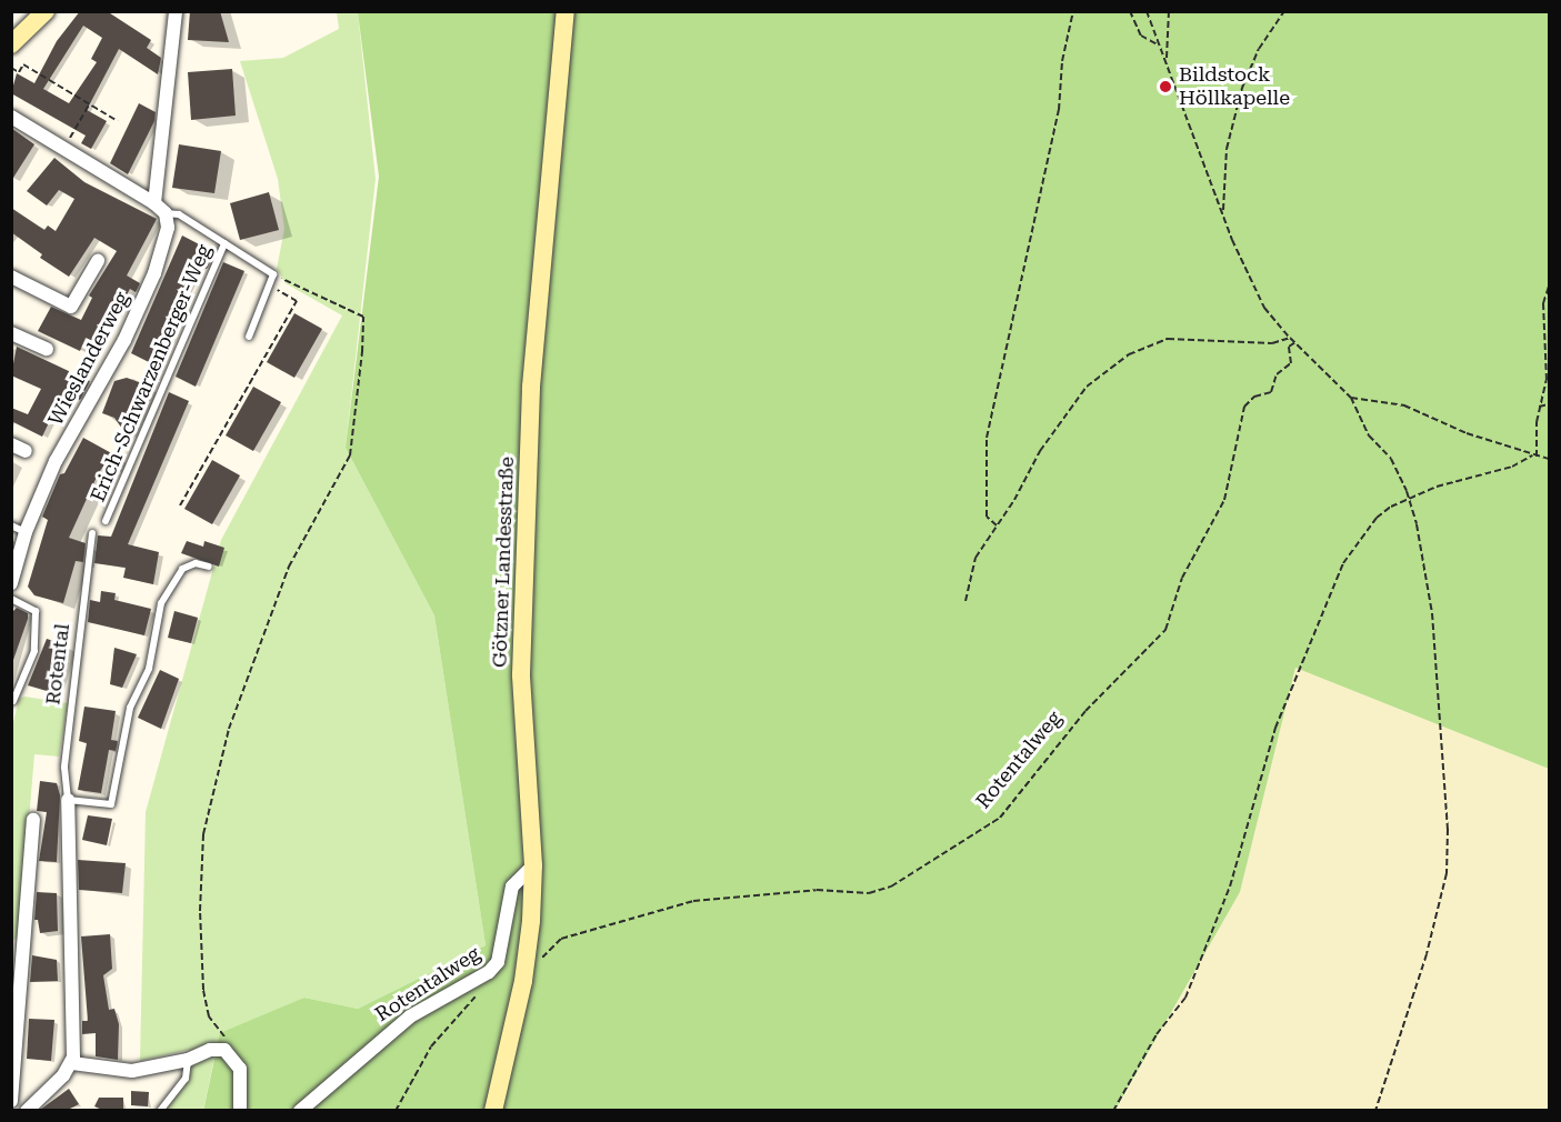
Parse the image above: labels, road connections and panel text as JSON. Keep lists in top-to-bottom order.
{
  "streets": {
    "main road": ["Götzner Landesstraße"],
    "street": ["Wieslanderweg", "Rotental", "Rotentalweg"],
    "lane": ["Erich-Schwarzenberger-Weg"]
  },
  "crossings": [
    ["Götzner Landesstraße", "Rotentalweg"]
  ],
  "places": ["Bildstock Höllkapelle"]
}
